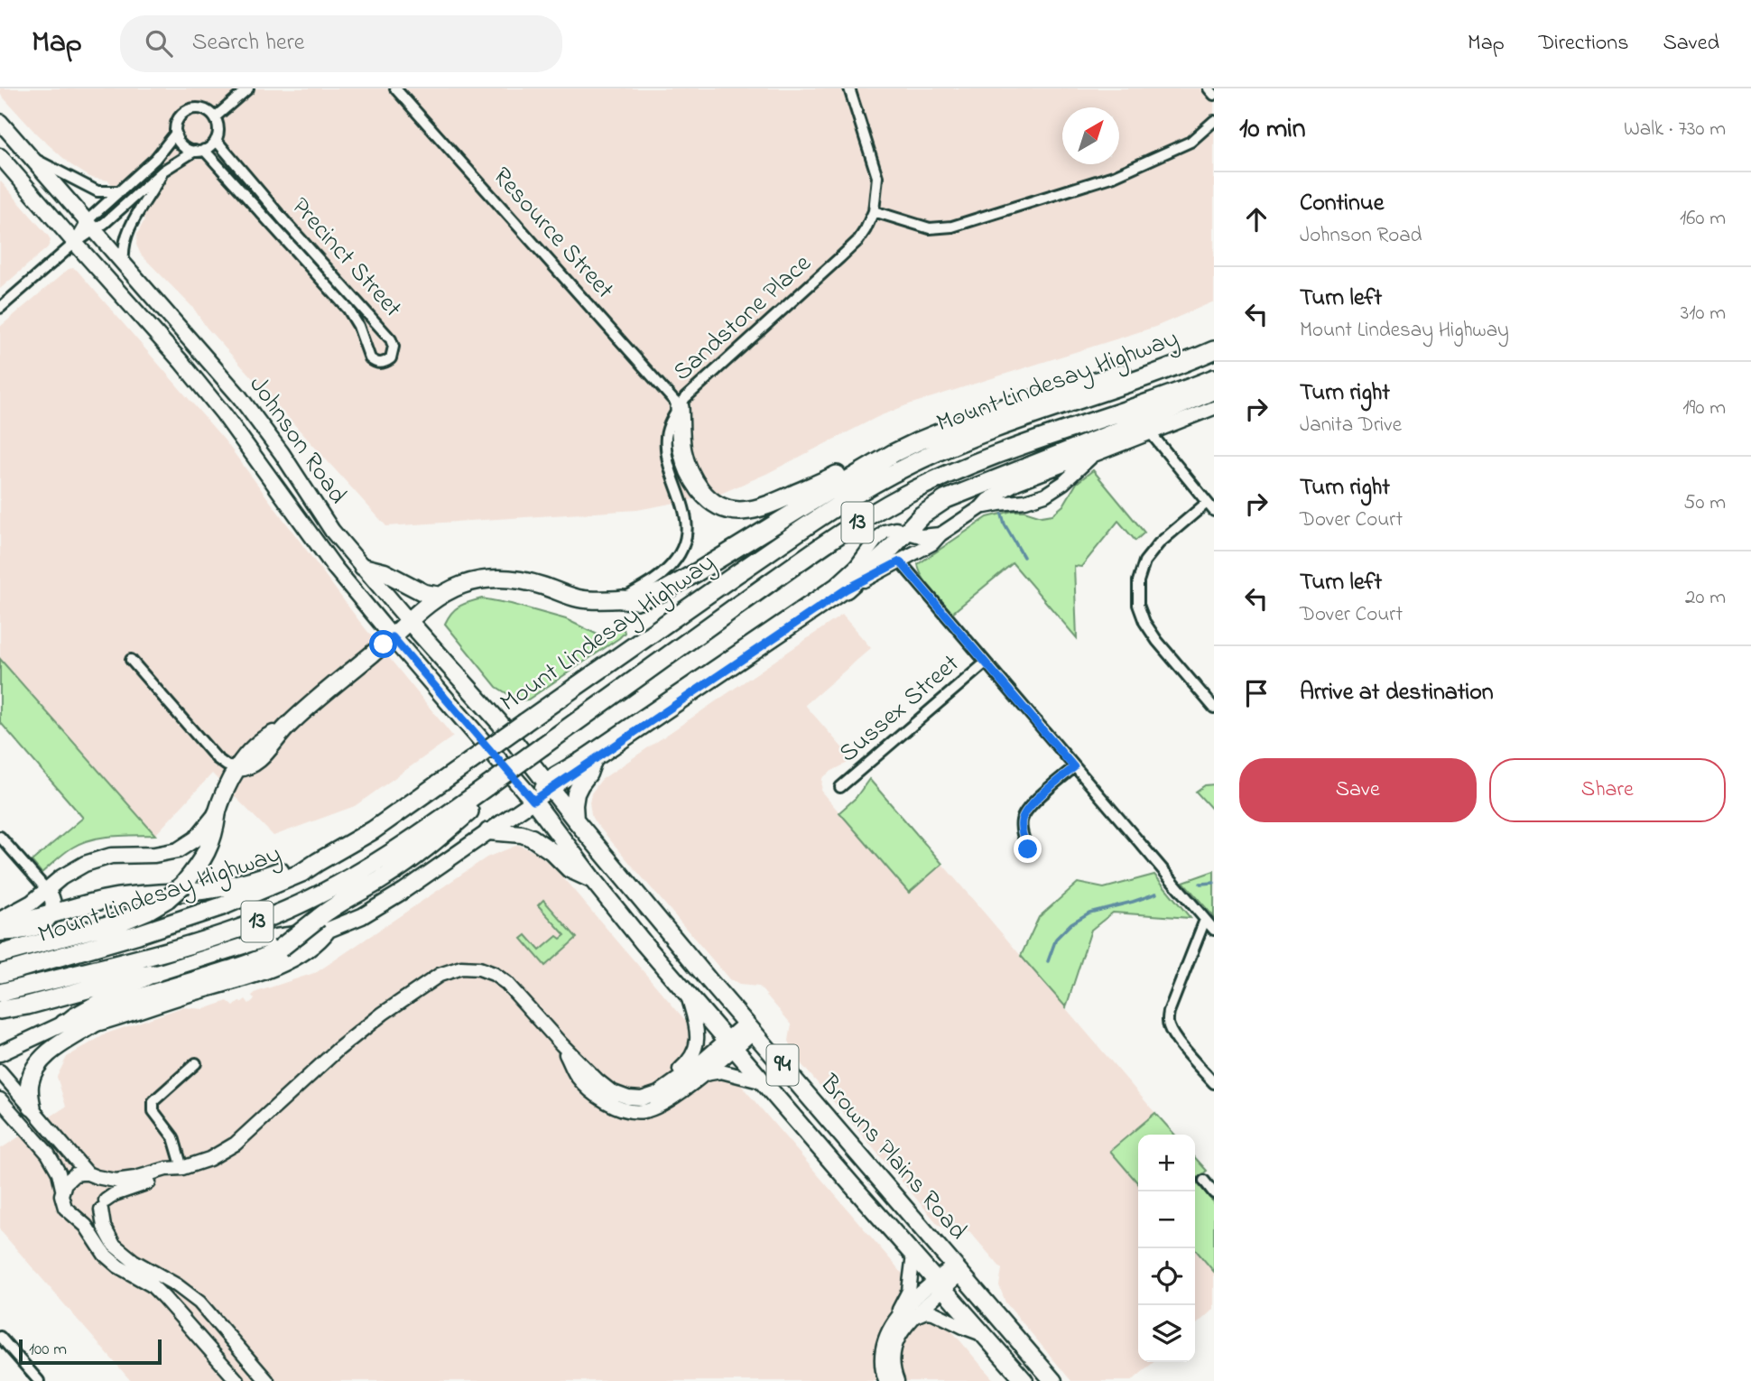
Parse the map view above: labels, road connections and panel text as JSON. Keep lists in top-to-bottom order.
{
  "streets": {
    "highway": ["Mount Lindesay Highway", "13"],
    "main road": ["Johnson Road", "94", "Browns Plains Road"],
    "street": [
      "Resource Street",
      "Precinct Street",
      "Sandstone Place",
      "Sussex Street"
    ]
  },
  "crossings": [
    ["Resource Street", "Sandstone Place"],
    ["Sandstone Place", "Mount Lindesay Highway"],
    ["Mount Lindesay Highway", "Johnson Road"],
    ["Johnson Road", "Browns Plains Road"]
  ],
  "scale_bar": "100 m",
  "north": "top right",
  "page": {
    "header": "Map",
    "search": "Search here",
    "nav": ["Map", "Directions", "Saved"],
    "heading": ["10 min", "Walk · 730 m"],
    "list": [
      ["Continue", "Johnson Road", "160 m"],
      ["Turn left", "Mount Lindesay Highway", "310 m"],
      ["Turn right", "Janita Drive", "190 m"],
      ["Turn right", "Dover Court", "50 m"],
      ["Turn left", "Dover Court", "20 m"],
      "Arrive at destination"
    ],
    "buttons": ["Save", "Share"],
    "map_buttons": ["+", "−"],
    "scale": "100 m"
  }
}
